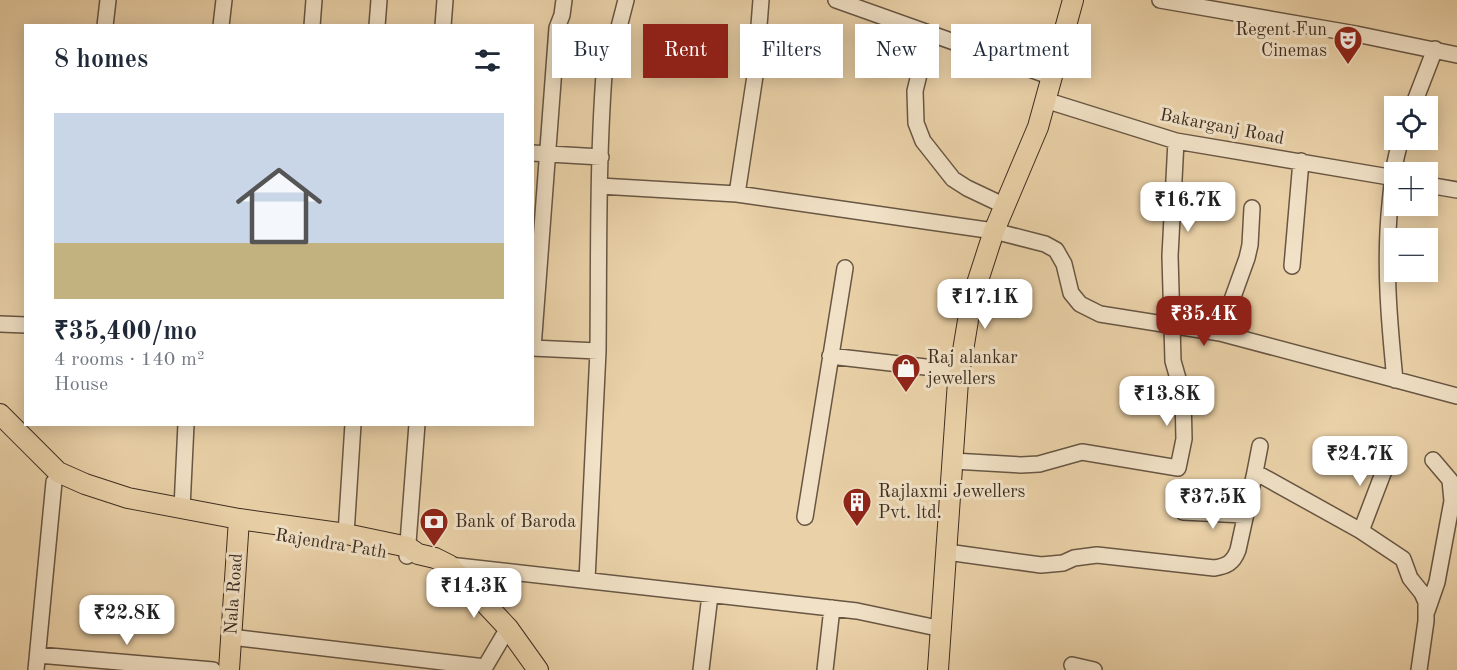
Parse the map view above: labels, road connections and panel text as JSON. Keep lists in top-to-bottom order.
{
  "streets": {
    "main road": ["Rajendra Path", "Nala Road"],
    "street": ["Bakarganj Road"]
  },
  "crossings": [
    ["Rajendra Path", "Nala Road"]
  ],
  "places": {
    "theatre": ["Regent Fun Cinemas"],
    "shop": ["Raj alankar jewellers"],
    "building": ["Rajlaxmi Jewellers Pvt. ltd."],
    "bank": ["Bank of Baroda"]
  },
  "page": {
    "chip": [
      "Buy",
      "Rent",
      "Filters",
      "New",
      "Apartment"
    ],
    "heading": "8 homes",
    "map_buttons": ["+", "−"],
    "list": [
      {
        "name": "₹35,400/mo",
        "note": "4 rooms · 140 m² · House"
      }
    ],
    "price": [
      "₹16.7K",
      "₹17.1K",
      "₹35.4K",
      "₹13.8K",
      "₹24.7K",
      "₹37.5K",
      "₹14.3K",
      "₹22.8K"
    ]
  }
}
